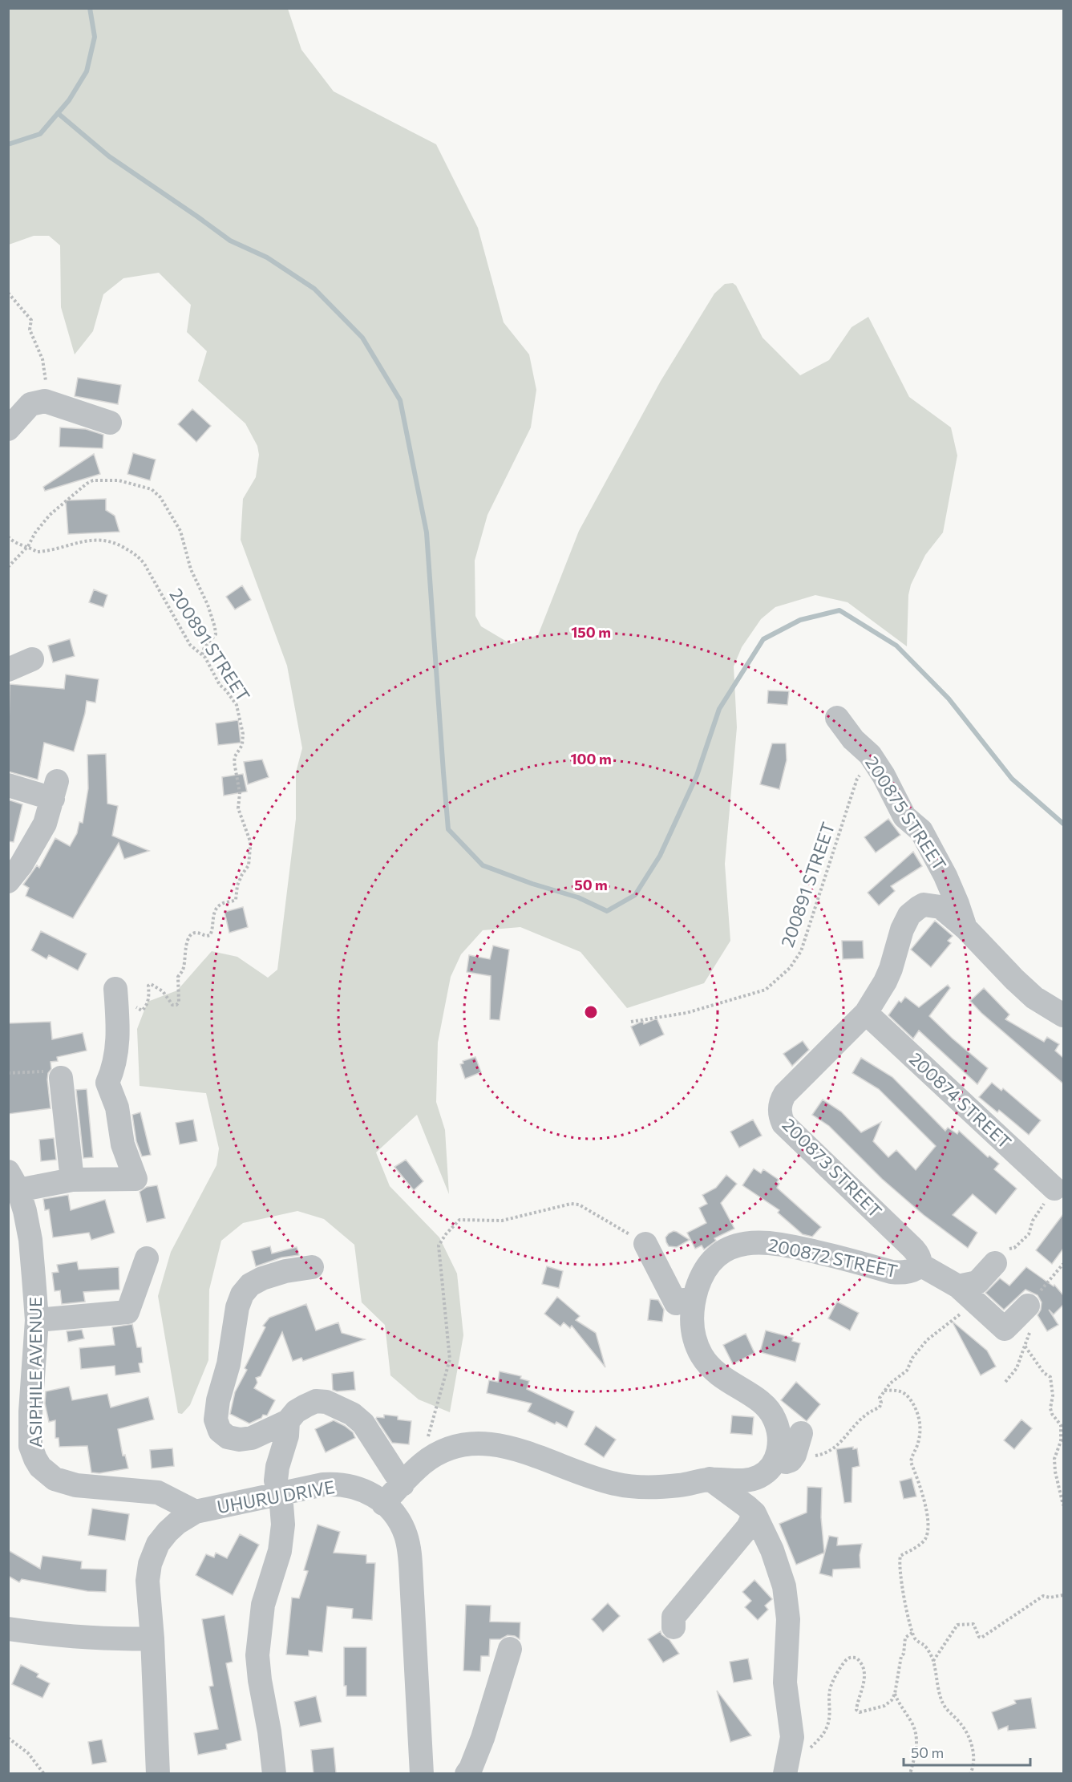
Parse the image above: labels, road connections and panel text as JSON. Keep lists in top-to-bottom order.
{
  "streets": {
    "street": [
      "200875 STREET",
      "200874 STREET",
      "200873 STREET",
      "200872 STREET",
      "ASIPHILE AVENUE",
      "UHURU DRIVE"
    ],
    "path": ["200891 STREET"]
  },
  "crossings": [
    ["200891 STREET", "200875 STREET"],
    ["200875 STREET", "200873 STREET"],
    ["200874 STREET", "200873 STREET"],
    ["200873 STREET", "200872 STREET"],
    ["ASIPHILE AVENUE", "UHURU DRIVE"]
  ],
  "scale_bar": "50 m",
  "rings": ["150 m", "100 m", "50 m"]
}
